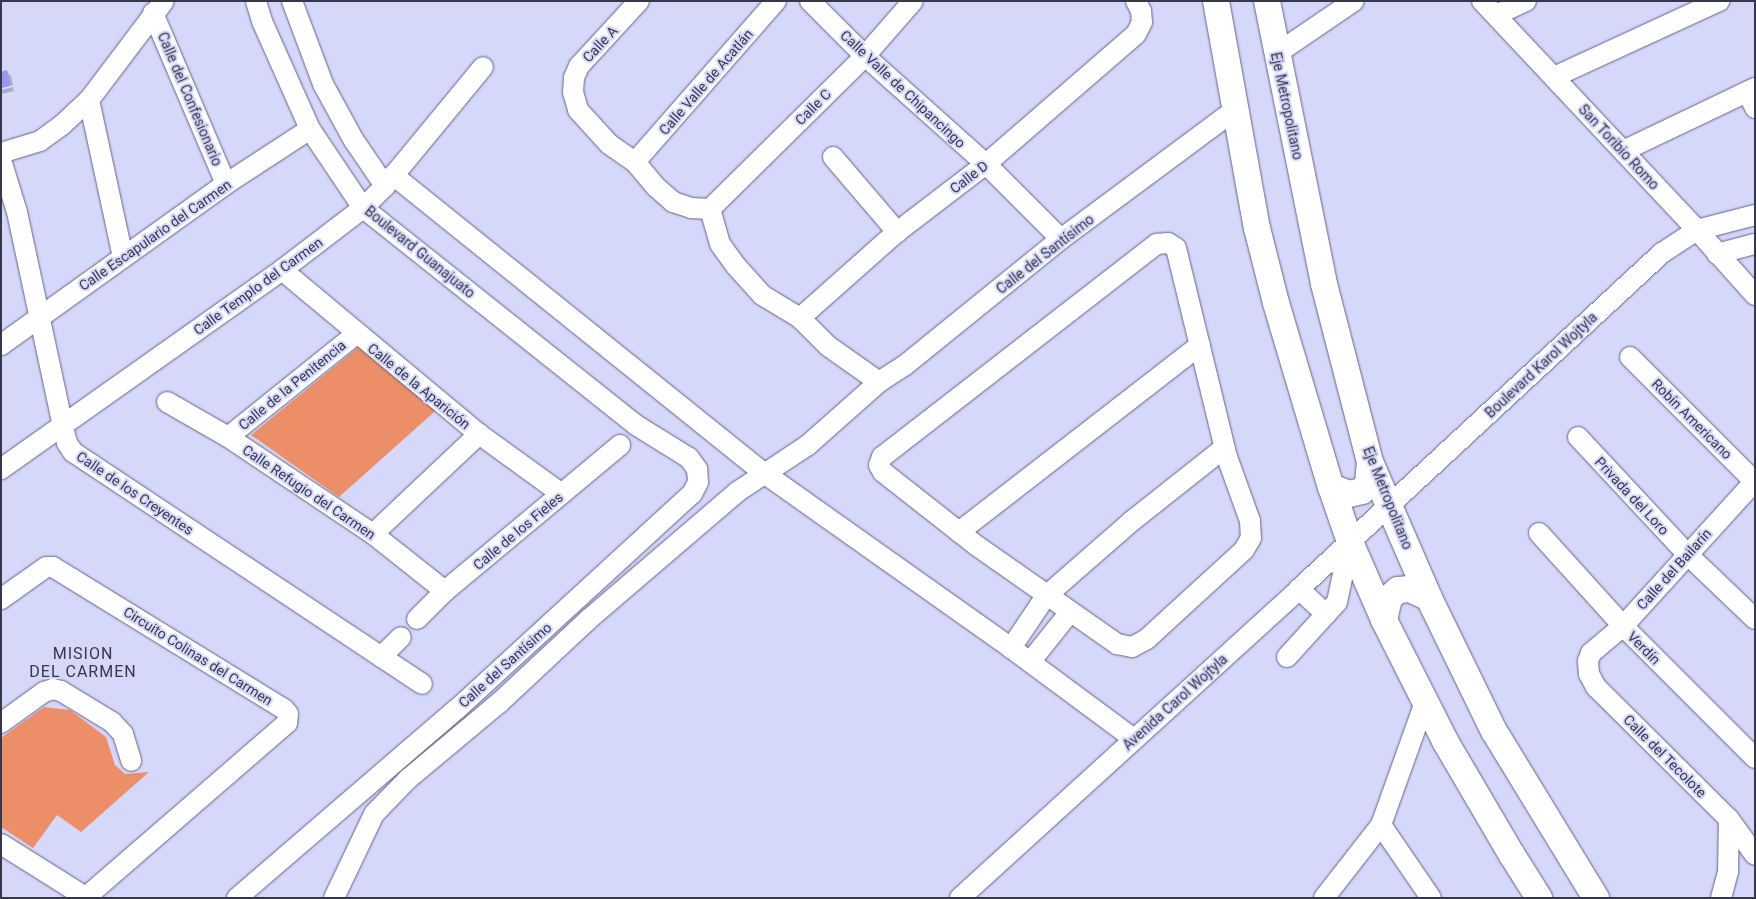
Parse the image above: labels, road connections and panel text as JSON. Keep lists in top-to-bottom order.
{
  "streets": {
    "main road": ["Eje Metropolitano"],
    "street": [
      "Calle A",
      "Calle Valle de Acatlán",
      "Calle Valle de Chipancingo",
      "Calle del Confesionario",
      "Calle C",
      "San Toribio Romo",
      "Calle D",
      "Calle Escapulario del Carmen",
      "Boulevard Guanajuato",
      "Calle del Santísimo",
      "Calle Templo del Carmen",
      "Boulevard Karol Wojtyla",
      "Calle de la Penitencia",
      "Calle de la Aparición",
      "Robín Americano",
      "Calle Refugio del Carmen",
      "Calle de los Creyentes",
      "Privada del Loro",
      "Calle de los Fieles",
      "Calle del Bailarín",
      "Verdín",
      "Circuito Colinas del Carmen",
      "Avenida Carol Wojtyla",
      "Calle del Tecolote"
    ]
  },
  "crossings": [
    ["Calle A", "Calle Valle de Acatlán"],
    ["Calle Valle de Chipancingo", "Calle C"],
    ["Calle Valle de Chipancingo", "Calle D"],
    ["Calle Valle de Chipancingo", "Calle del Santísimo"],
    ["Calle del Confesionario", "Calle Escapulario del Carmen"],
    ["Eje Metropolitano", "Boulevard Karol Wojtyla"],
    ["Eje Metropolitano", "Avenida Carol Wojtyla"],
    ["San Toribio Romo", "Boulevard Karol Wojtyla"],
    ["Calle Escapulario del Carmen", "Boulevard Guanajuato"],
    ["Calle Escapulario del Carmen", "Calle de los Creyentes"],
    ["Boulevard Guanajuato", "Calle del Santísimo"],
    ["Boulevard Guanajuato", "Calle Templo del Carmen"],
    ["Calle Templo del Carmen", "Calle de la Aparición"],
    ["Calle Templo del Carmen", "Calle de los Creyentes"],
    ["Boulevard Karol Wojtyla", "Avenida Carol Wojtyla"],
    ["Calle de la Penitencia", "Calle de la Aparición"],
    ["Calle de la Penitencia", "Calle Refugio del Carmen"],
    ["Calle de la Aparición", "Calle de los Fieles"],
    ["Robín Americano", "Calle del Bailarín"],
    ["Calle Refugio del Carmen", "Calle de los Fieles"],
    ["Privada del Loro", "Calle del Bailarín"],
    ["Calle del Bailarín", "Verdín"],
    ["Calle del Bailarín", "Calle del Tecolote"]
  ],
  "districts": ["MISION DEL CARMEN"]
}
